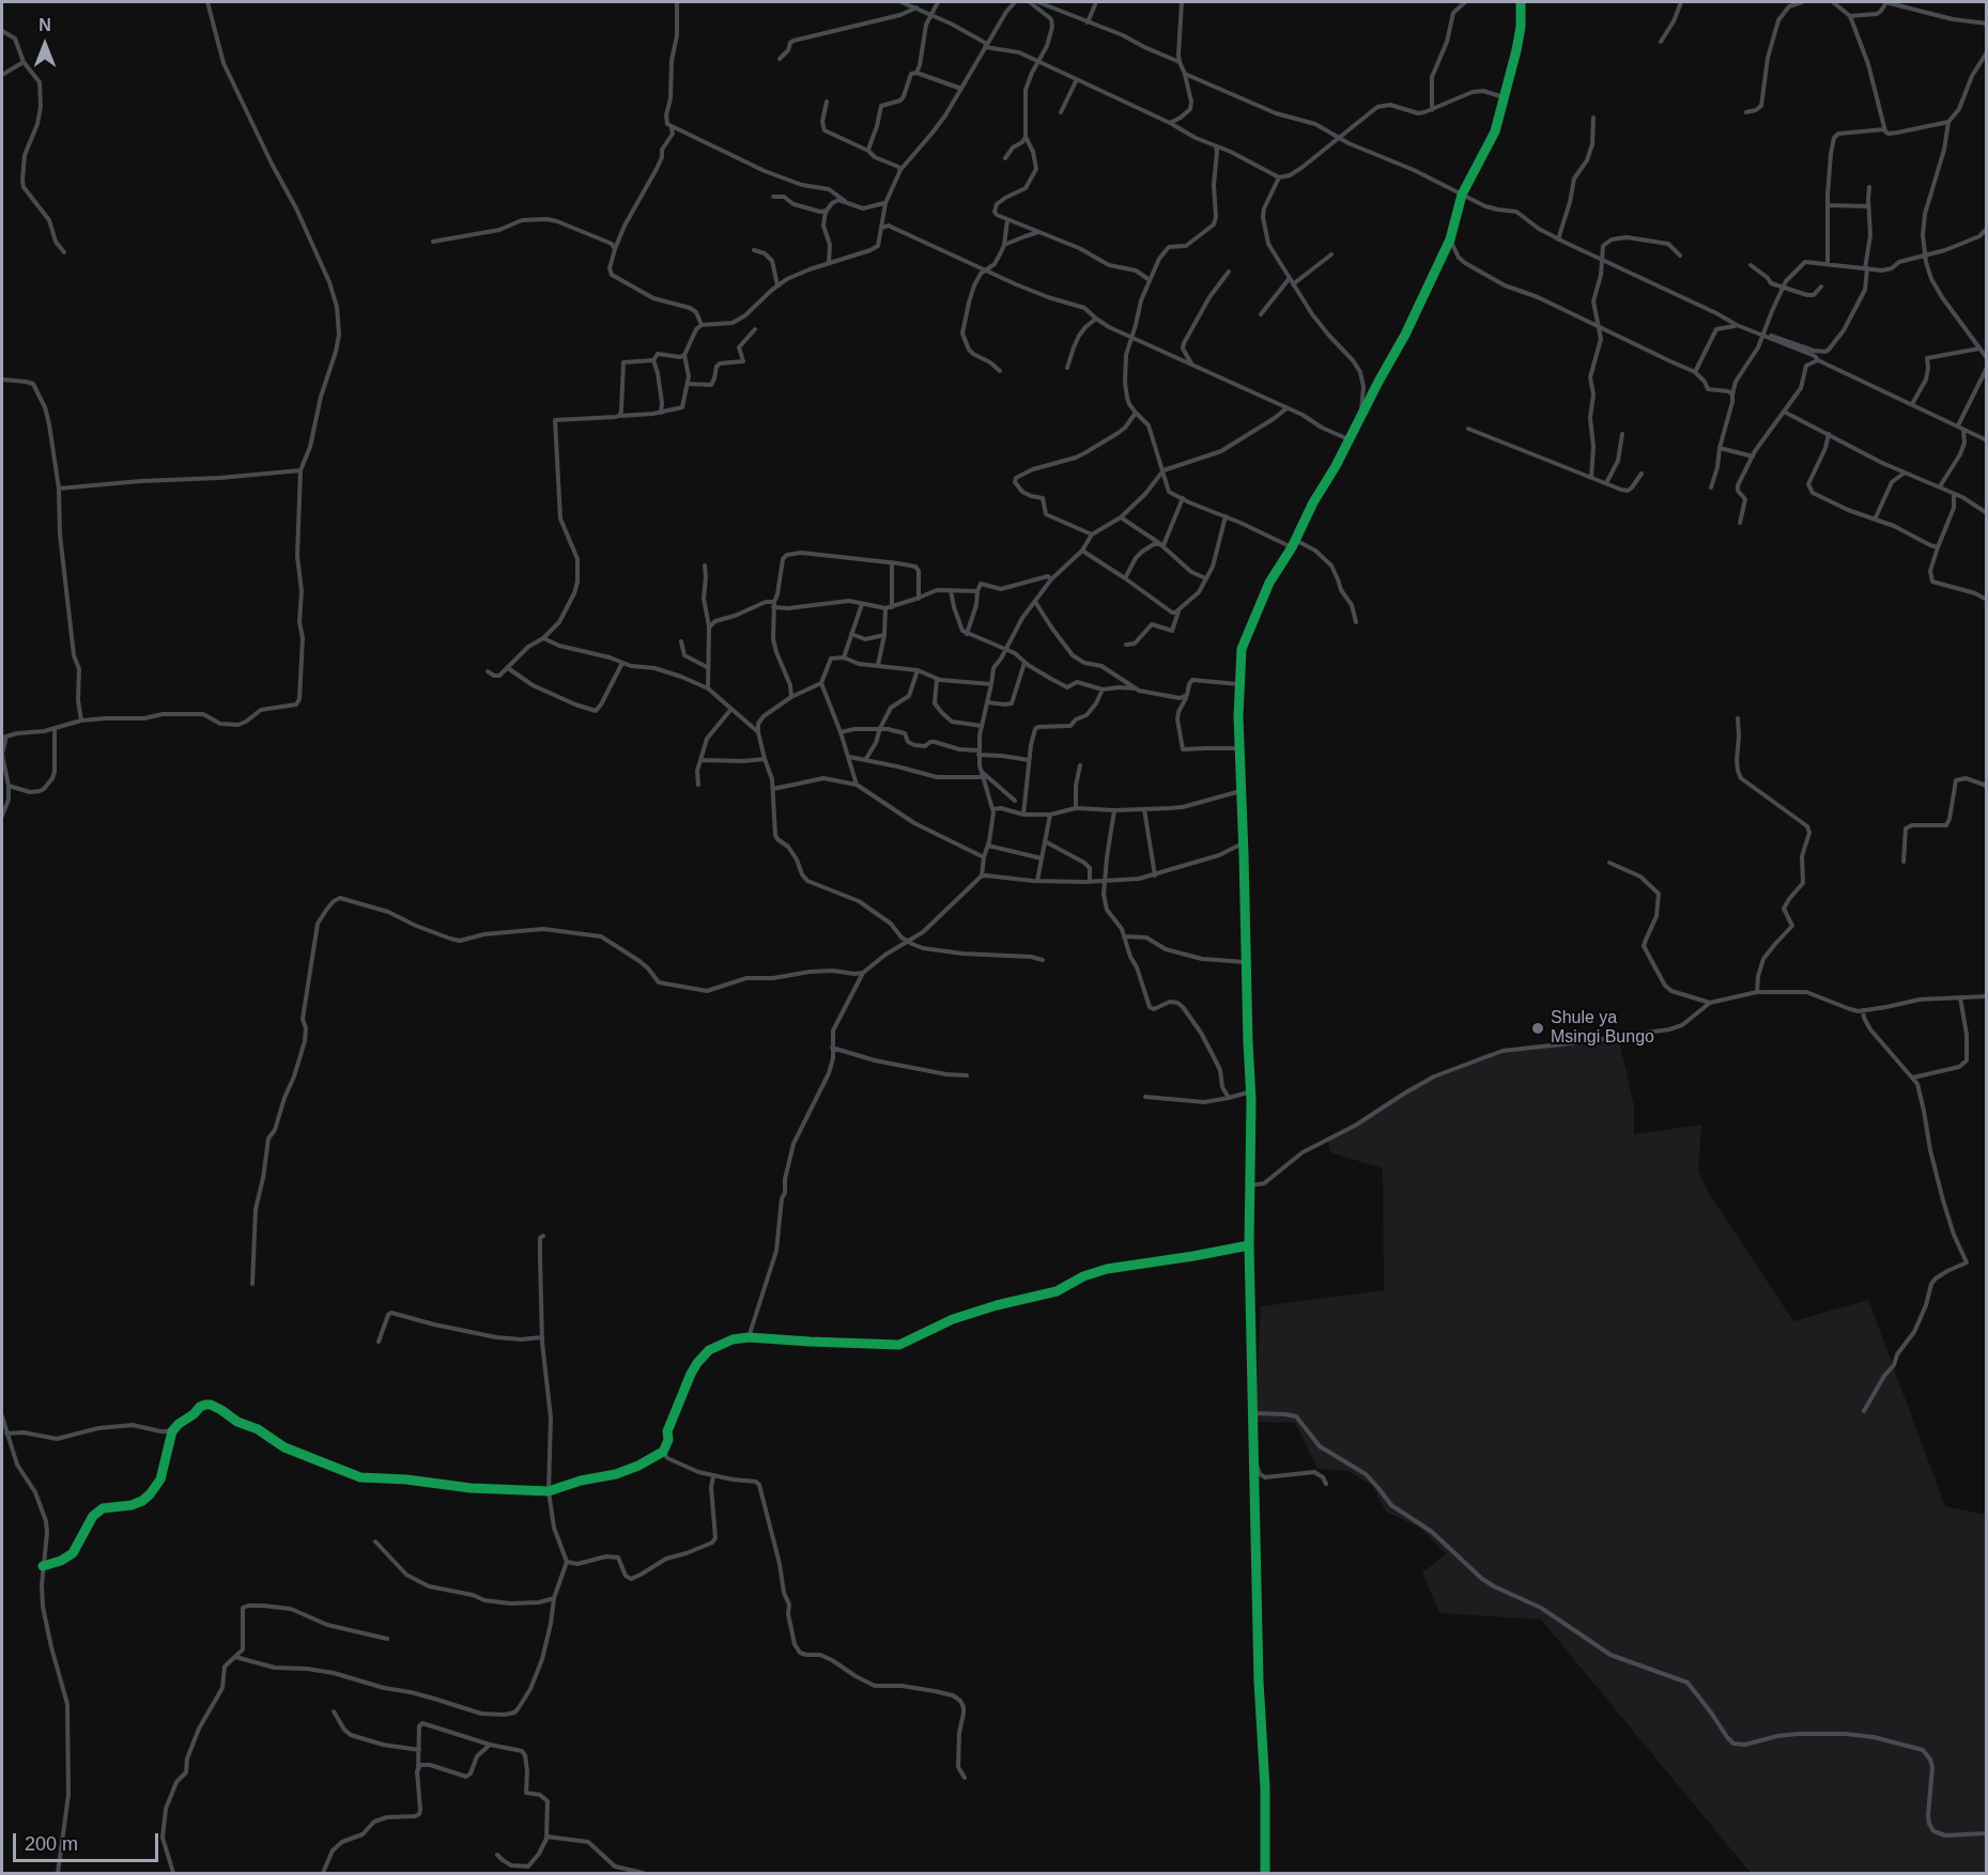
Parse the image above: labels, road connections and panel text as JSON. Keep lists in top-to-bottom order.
{
  "places": ["Shule ya Msingi Bungo"],
  "scale_bar": "200 m",
  "north": "top"
}
